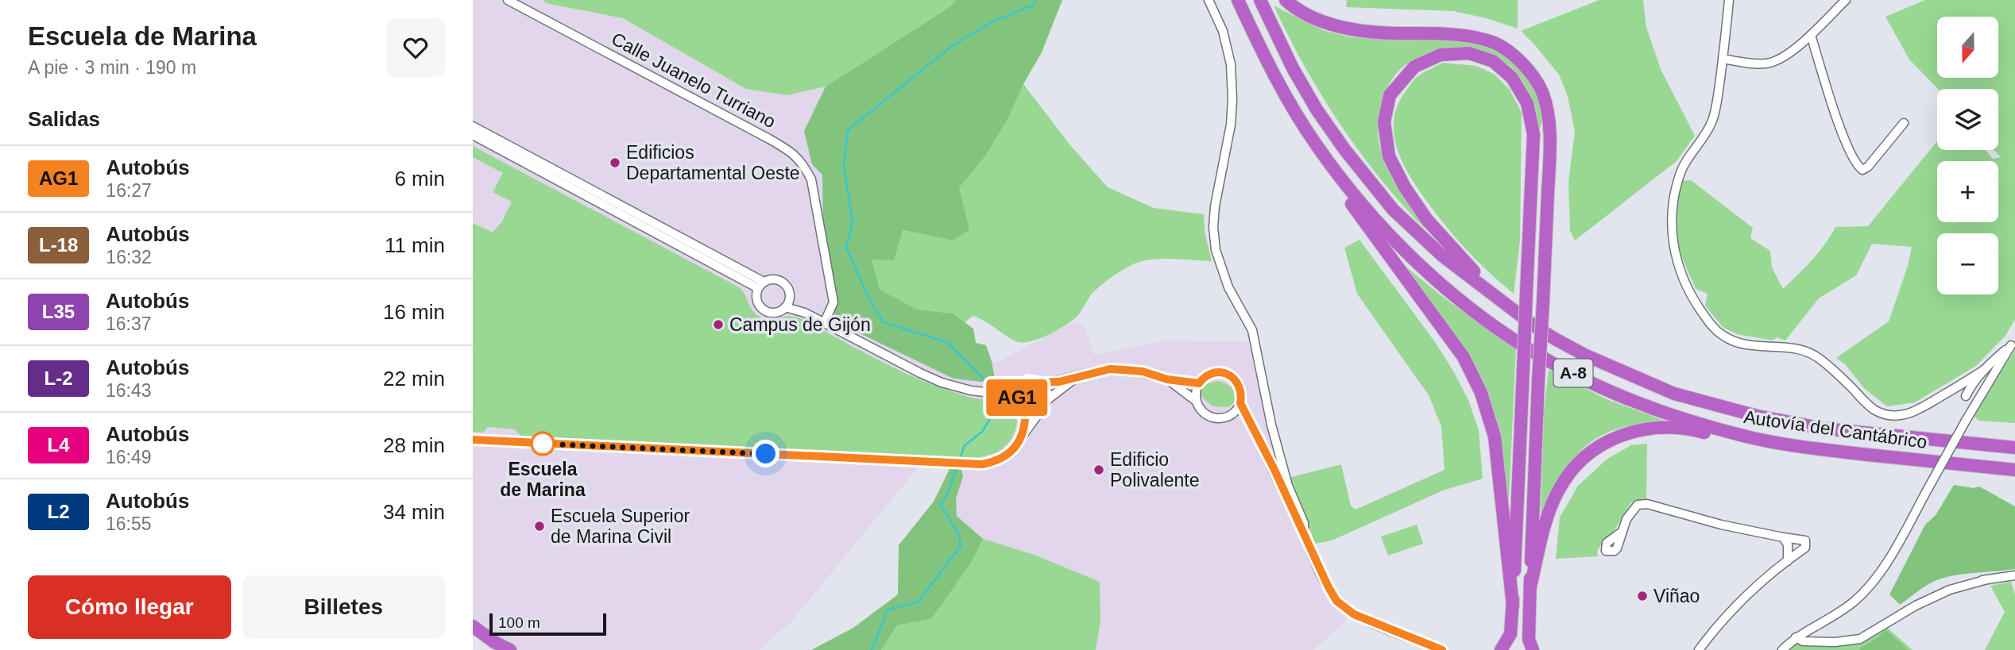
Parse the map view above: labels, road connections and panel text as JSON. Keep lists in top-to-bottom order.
{
  "streets": {
    "highway": ["A-8", "Autovía del Cantábrico"],
    "street": ["Calle Juanelo Turriano"]
  },
  "places": [
    "Edificios Departamental Oeste",
    "Campus de Gijón",
    "Escuela de Marina",
    "Edificio Polivalente",
    "Escuela Superior de Marina Civil",
    "Viñao"
  ],
  "lines": ["bus line AG1"],
  "scale_bar": "100 m",
  "north": "bottom",
  "page": {
    "heading": [
      ["Escuela de Marina", "A pie · 3 min · 190 m"],
      "Salidas"
    ],
    "on_map": "AG1",
    "map_buttons": ["+", "−"],
    "list": [
      {
        "mark": "AG1",
        "name": "Autobús",
        "note": "16:27",
        "value": "6 min"
      },
      {
        "mark": "L-18",
        "name": "Autobús",
        "note": "16:32",
        "value": "11 min"
      },
      {
        "mark": "L35",
        "name": "Autobús",
        "note": "16:37",
        "value": "16 min"
      },
      {
        "mark": "L-2",
        "name": "Autobús",
        "note": "16:43",
        "value": "22 min"
      },
      {
        "mark": "L4",
        "name": "Autobús",
        "note": "16:49",
        "value": "28 min"
      },
      {
        "mark": "L2",
        "name": "Autobús",
        "note": "16:55",
        "value": "34 min"
      }
    ],
    "buttons": ["Cómo llegar", "Billetes"],
    "scale": "100 m"
  }
}
